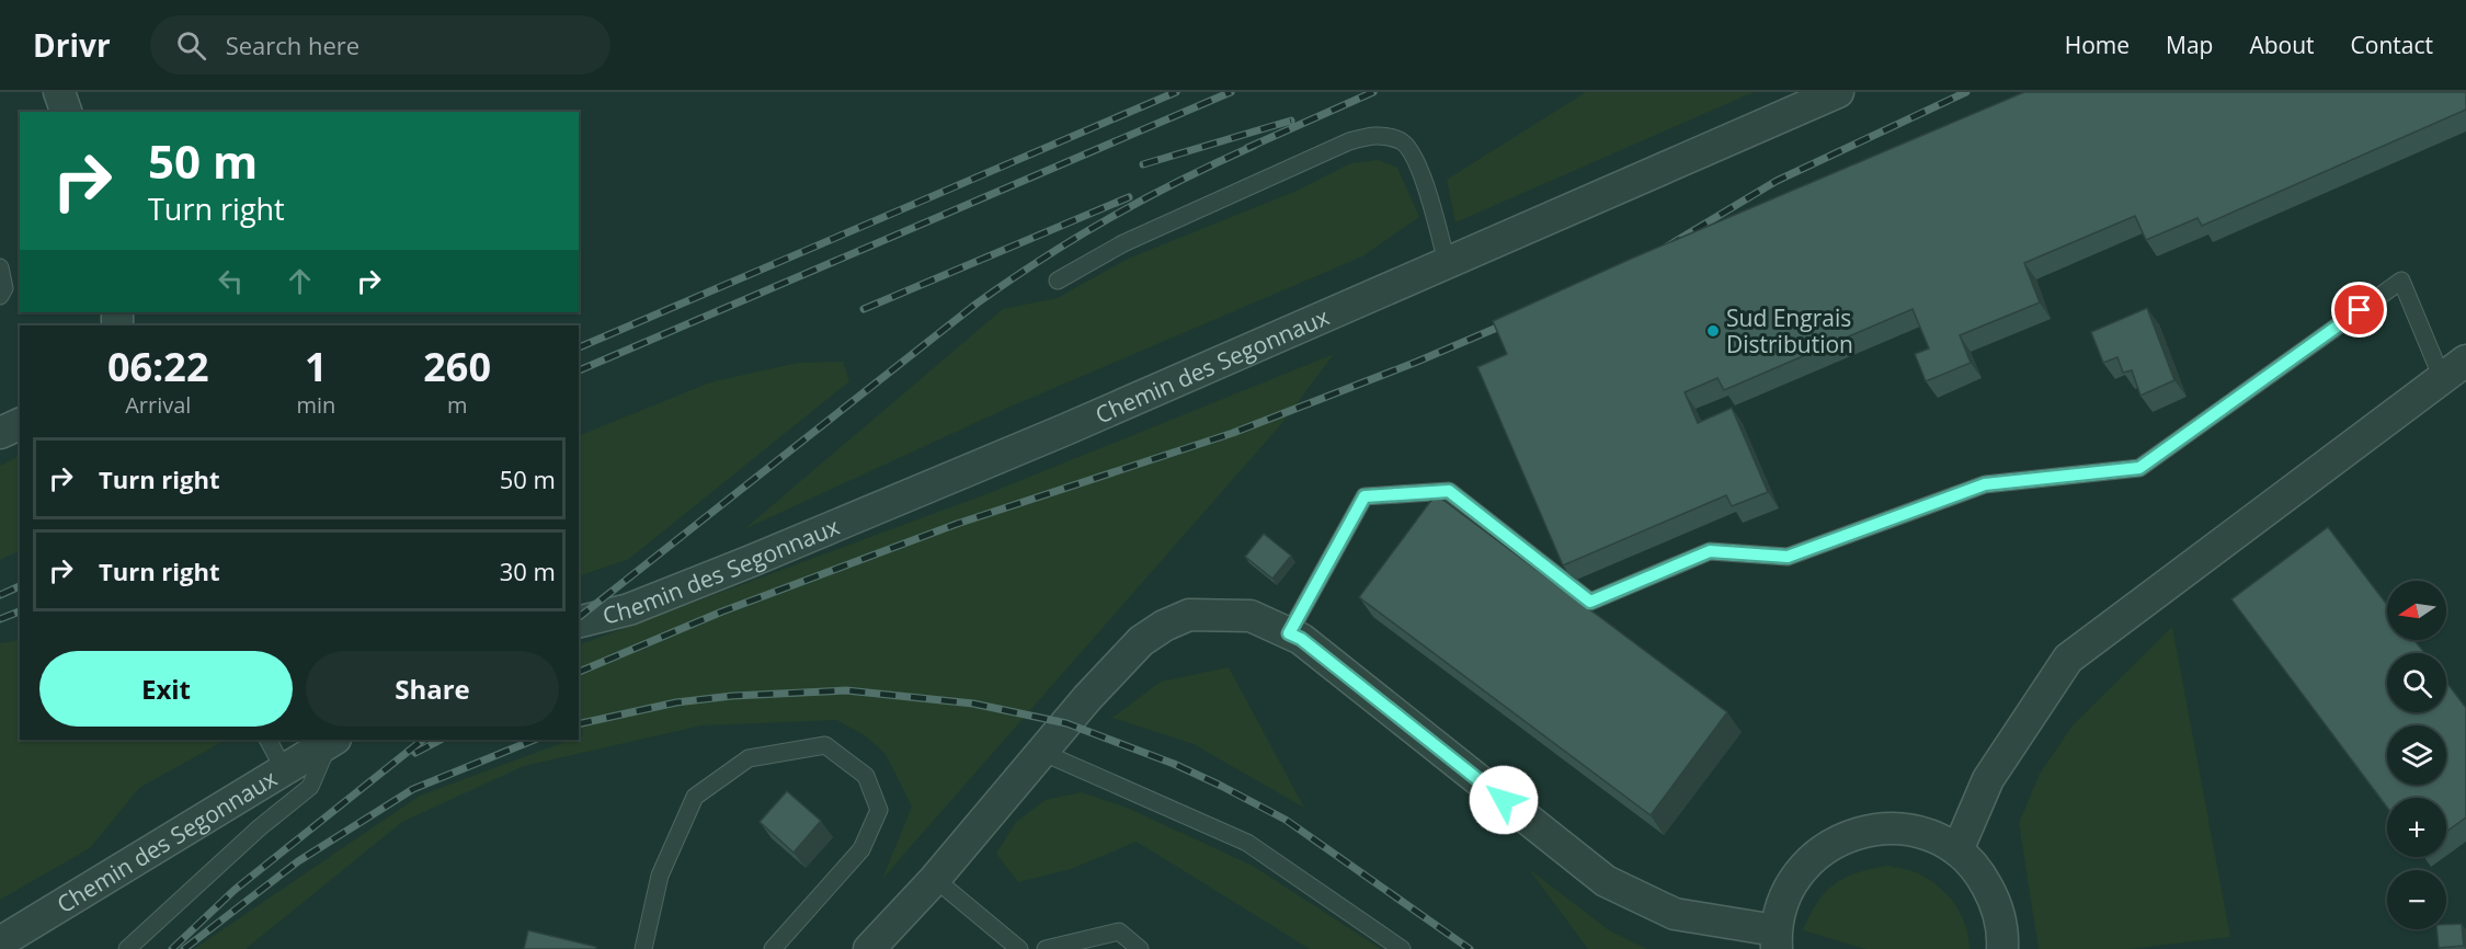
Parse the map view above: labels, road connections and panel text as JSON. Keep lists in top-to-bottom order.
{
  "streets": {
    "street": ["Chemin des Segonnaux"]
  },
  "places": ["Sud Engrais Distribution"],
  "north": "left",
  "page": {
    "header": "Drivr",
    "search": "Search here",
    "nav": [
      "Home",
      "Map",
      "About",
      "Contact"
    ],
    "turn": ["50 m", "Turn right"],
    "eta": [
      "06:22",
      "Arrival",
      "1",
      "min",
      "260",
      "m"
    ],
    "list": [
      {
        "name": "Turn right",
        "value": "50 m"
      },
      {
        "name": "Turn right",
        "value": "30 m"
      }
    ],
    "map_buttons": ["+", "−"],
    "buttons": ["Exit", "Share"]
  }
}
